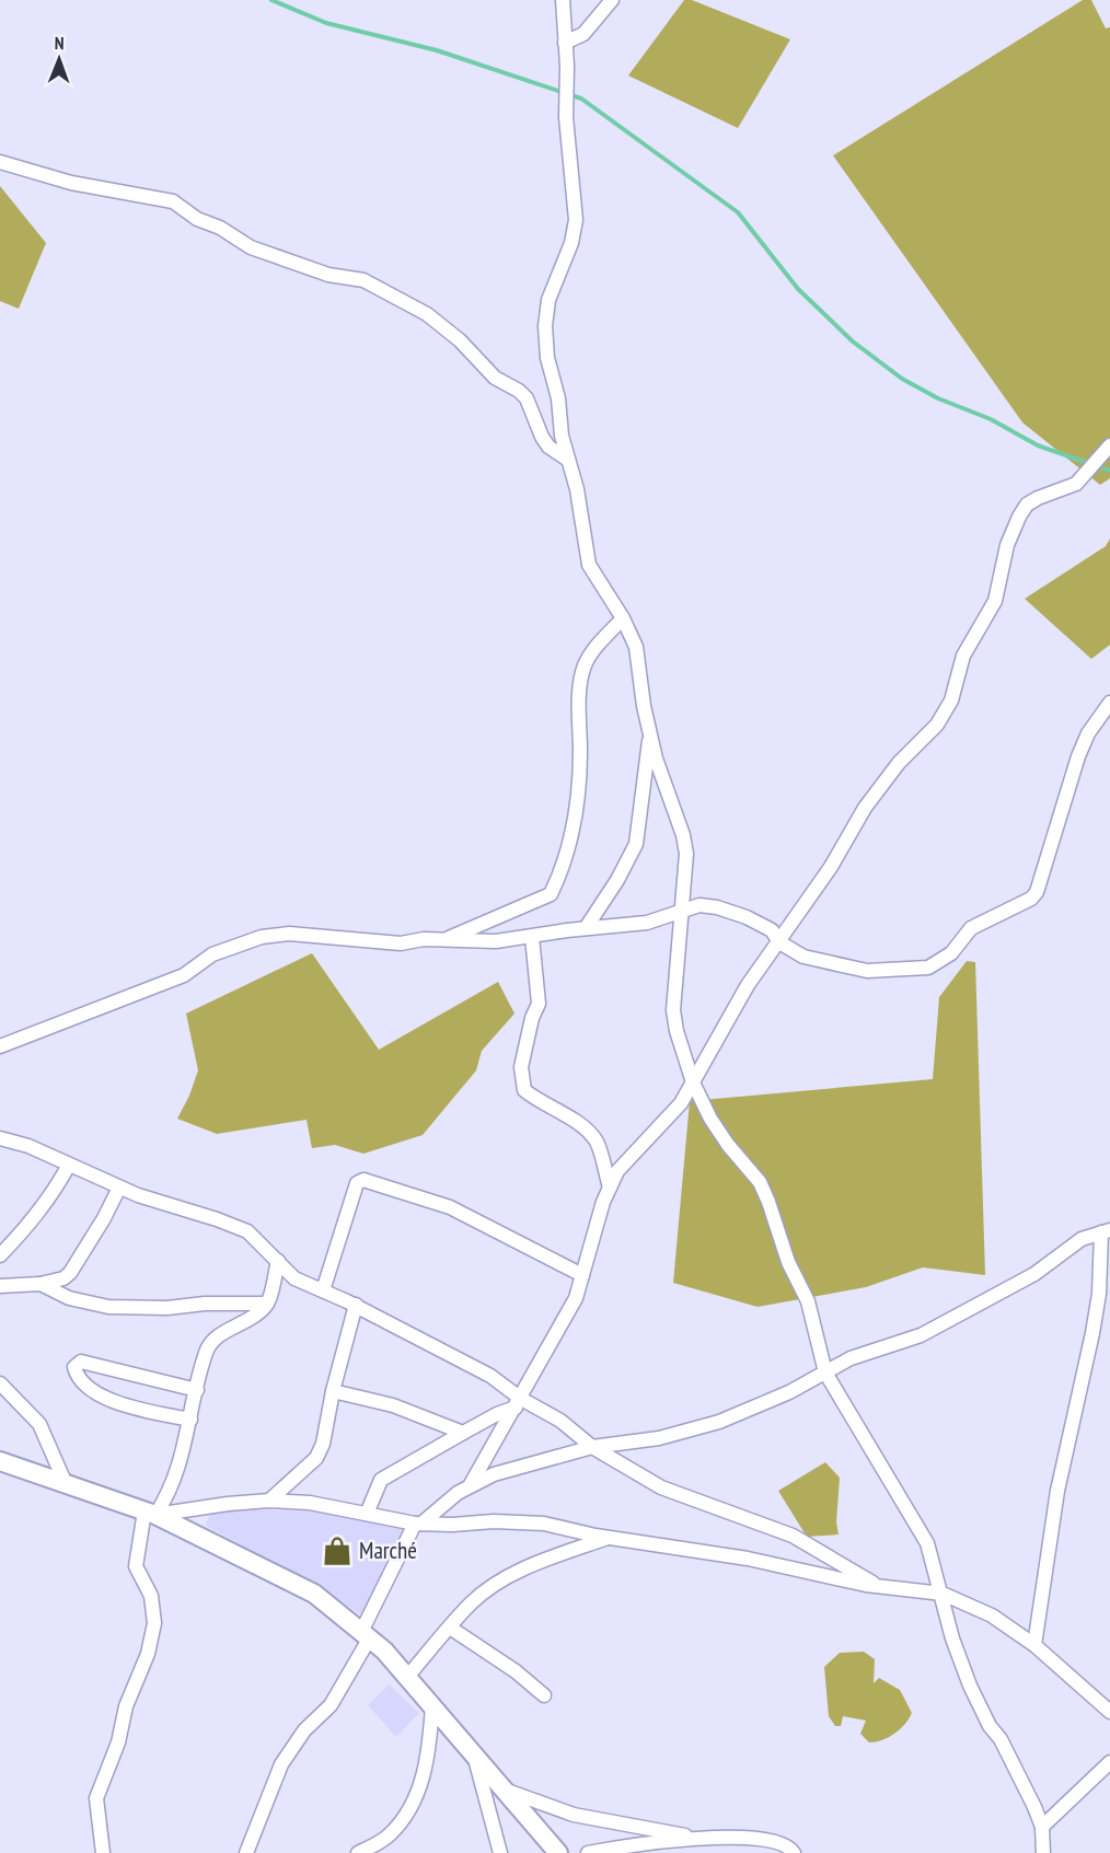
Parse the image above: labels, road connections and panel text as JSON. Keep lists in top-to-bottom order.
{
  "places": {
    "shop": ["Marché"]
  },
  "north": "top"
}
